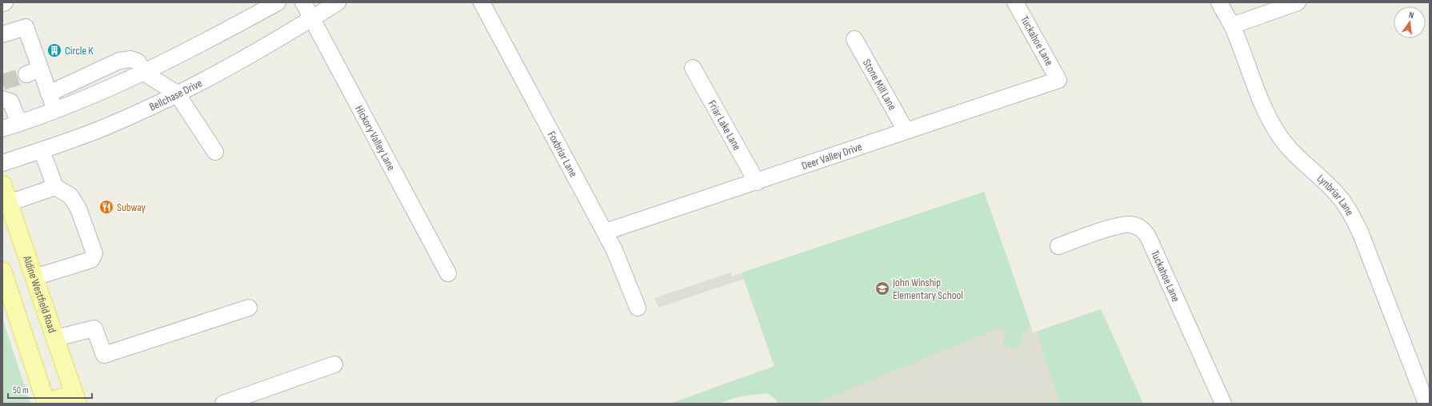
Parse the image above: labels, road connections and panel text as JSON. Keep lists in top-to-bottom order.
{
  "streets": {
    "main road": ["Aldine Westfield Road"],
    "street": [
      "Tuckahoe Lane",
      "Stone Mill Lane",
      "Bellchase Drive",
      "Friar Lake Lane",
      "Hickory Valley Lane",
      "Foxbriar Lane",
      "Deer Valley Drive",
      "Lynbriar Lane"
    ]
  },
  "crossings": [
    ["Tuckahoe Lane", "Deer Valley Drive"],
    ["Stone Mill Lane", "Deer Valley Drive"],
    ["Bellchase Drive", "Hickory Valley Lane"],
    ["Friar Lake Lane", "Deer Valley Drive"],
    ["Foxbriar Lane", "Deer Valley Drive"]
  ],
  "places": {
    "building": ["Circle K"],
    "restaurant": ["Subway"],
    "school or university": ["John Winship Elementary School"]
  },
  "scale_bar": "50 m",
  "north": "top"
}
